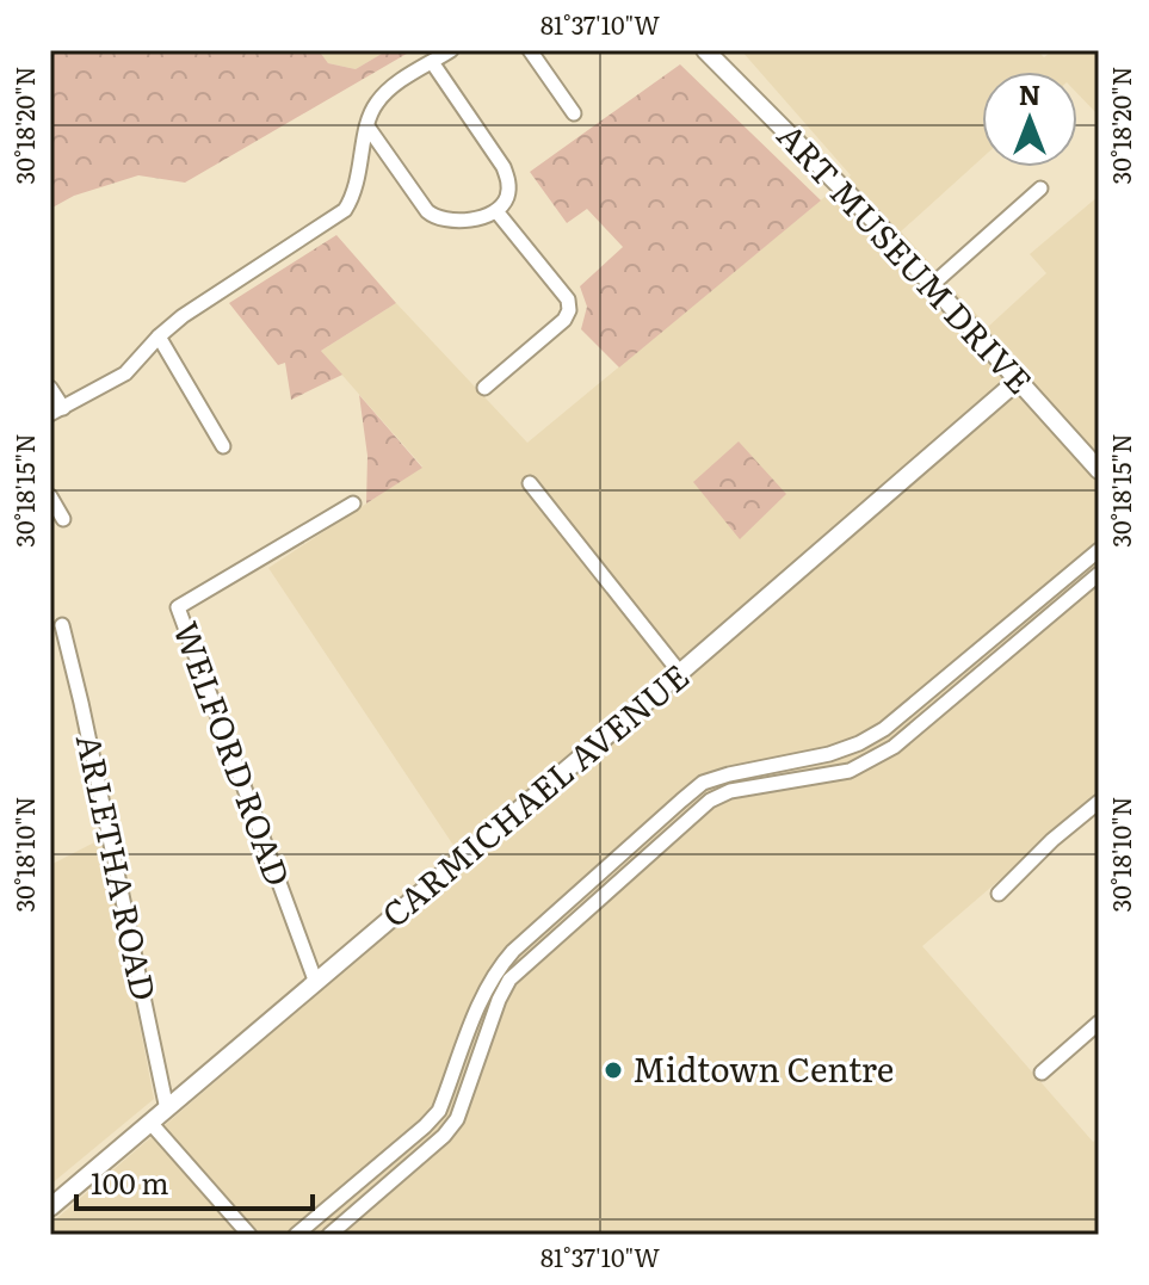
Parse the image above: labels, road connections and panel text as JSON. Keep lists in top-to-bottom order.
{
  "streets": {
    "street": [
      "ART MUSEUM DRIVE",
      "WELFORD ROAD",
      "CARMICHAEL AVENUE",
      "ARLETHA ROAD"
    ]
  },
  "crossings": [
    ["ART MUSEUM DRIVE", "CARMICHAEL AVENUE"],
    ["WELFORD ROAD", "CARMICHAEL AVENUE"],
    ["CARMICHAEL AVENUE", "ARLETHA ROAD"]
  ],
  "places": ["Midtown Centre"],
  "scale_bar": "100 m",
  "north": "top",
  "coordinates": [
    "81°37'10\"W",
    "30°18'20\"N",
    "30°18'15\"N",
    "30°18'10\"N"
  ]
}
